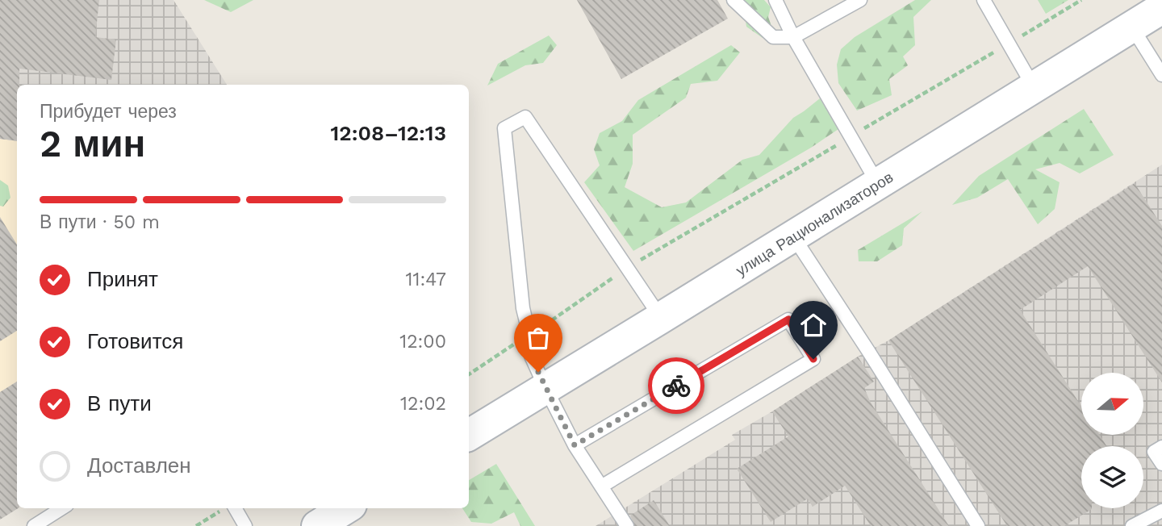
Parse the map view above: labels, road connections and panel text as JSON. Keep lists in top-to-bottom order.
{
  "streets": {
    "main road": ["улица Рационализаторов"]
  },
  "north": "right",
  "page": {
    "heading": ["2 мин", "Прибудет через", "12:08–12:13"],
    "bar": "В пути · 50 m",
    "list": [
      ["Принят", "11:47"],
      ["Готовится", "12:00"],
      ["В пути", "12:02"],
      "Доставлен"
    ]
  }
}
